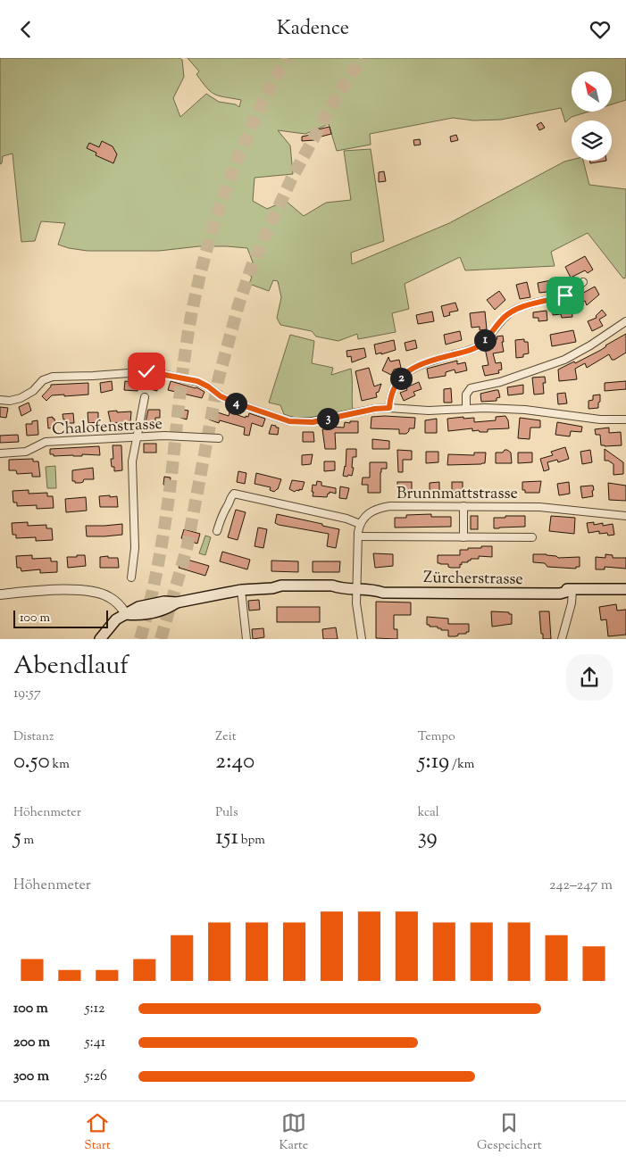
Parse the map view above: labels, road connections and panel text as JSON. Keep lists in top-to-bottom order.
{
  "streets": {
    "main road": ["Zürcherstrasse"],
    "street": ["Chalofenstrasse", "Brunnmattstrasse"]
  },
  "scale_bar": "100 m",
  "north": "top left",
  "page": {
    "header": "Kadence",
    "pins": [
      "1",
      "2",
      "4",
      "3"
    ],
    "scale": "100 m",
    "heading": ["Abendlauf", "19:57"],
    "stats": [
      ["Distanz", "0.50 km"],
      ["Zeit", "2:40"],
      ["Tempo", "5:19 /km"],
      ["Höhenmeter", "5 m"],
      ["Puls", "151 bpm"],
      ["kcal", "39"]
    ],
    "chart": ["Höhenmeter", "242–247 m"],
    "list": [
      {
        "name": "100 m",
        "note": "5:12"
      },
      {
        "name": "200 m",
        "note": "5:41"
      },
      {
        "name": "300 m",
        "note": "5:26"
      }
    ],
    "tabs": ["Start", "Karte", "Gespeichert"]
  }
}
